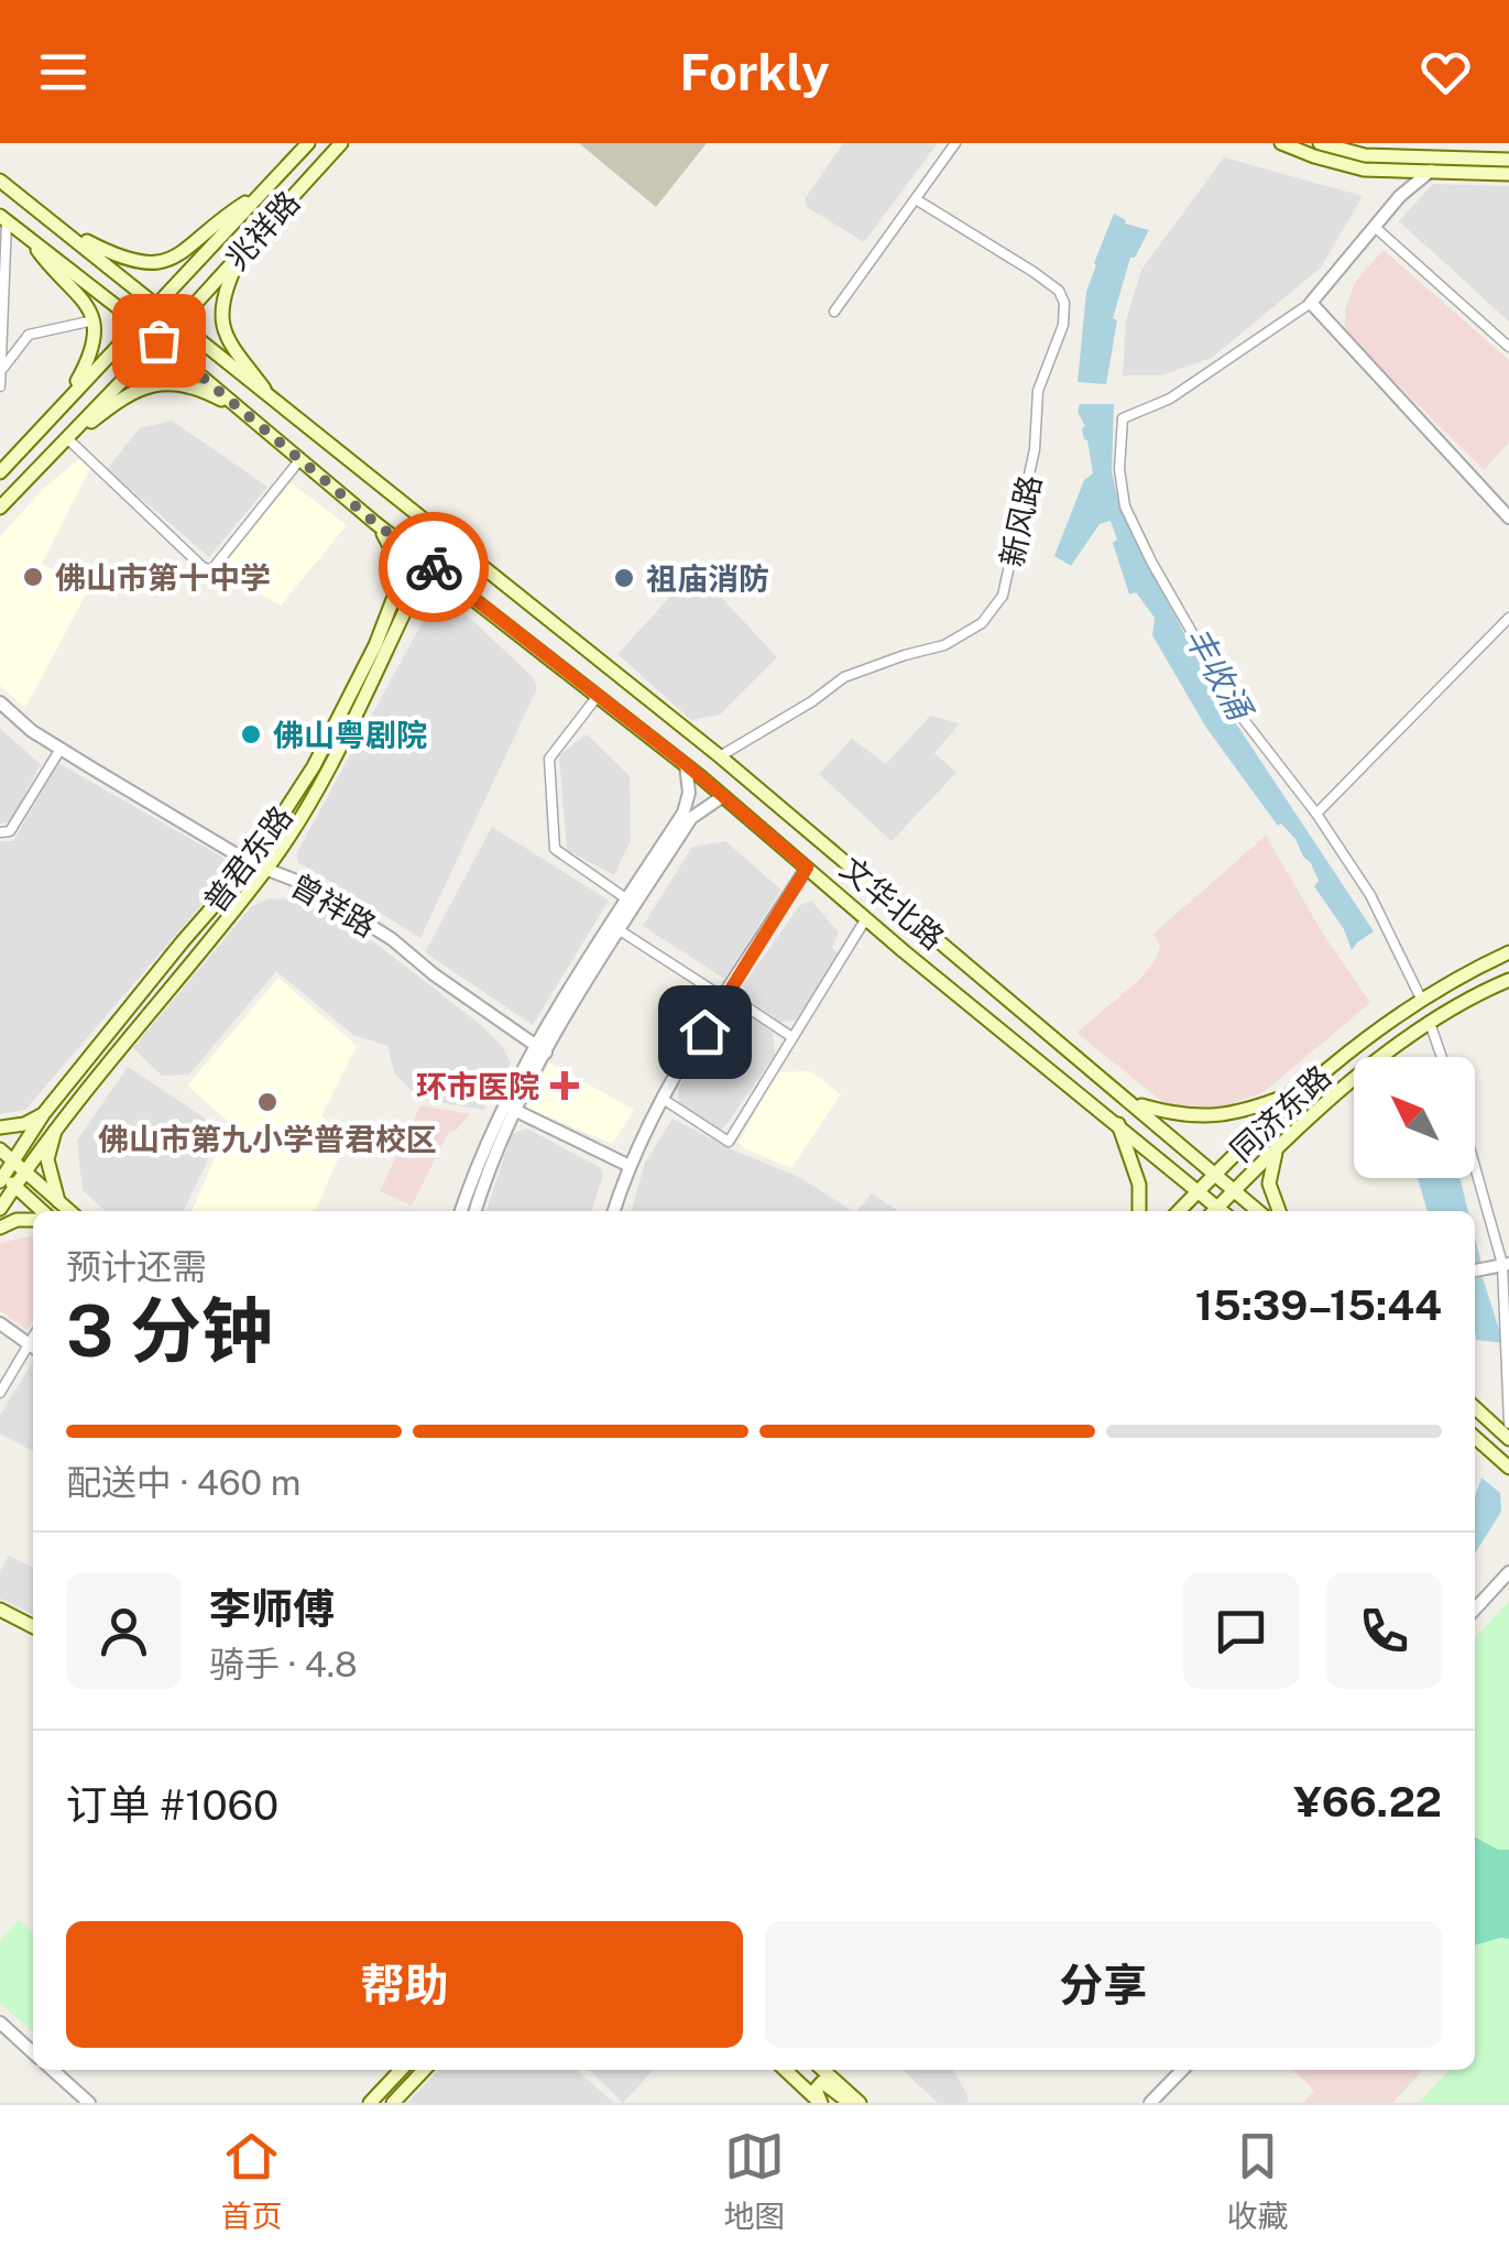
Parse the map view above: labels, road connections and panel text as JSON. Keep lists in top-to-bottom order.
{
  "streets": {
    "main road": [
      "兆祥路",
      "普君东路",
      "文华北路",
      "同济东路"
    ],
    "street": ["新风路", "曾祥路"]
  },
  "crossings": [
    ["兆祥路", "文华北路"],
    ["新风路", "文华北路"],
    ["普君东路", "曾祥路"],
    ["文华北路", "同济东路"]
  ],
  "water": ["丰收涌"],
  "places": {
    "other": [
      "佛山市第十中学",
      "祖庙消防",
      "佛山粤剧院",
      "佛山市第九小学普君校区"
    ],
    "health": ["环市医院"]
  },
  "north": "top left",
  "page": {
    "header": "Forkly",
    "heading": ["3 分钟", "预计还需", "15:39–15:44"],
    "panel": [
      "李师傅",
      "骑手 · 4.8",
      "订单 #1060",
      "¥66.22"
    ],
    "bar": "配送中 · 460 m",
    "buttons": ["帮助", "分享"],
    "tabs": ["首页", "地图", "收藏"]
  }
}
